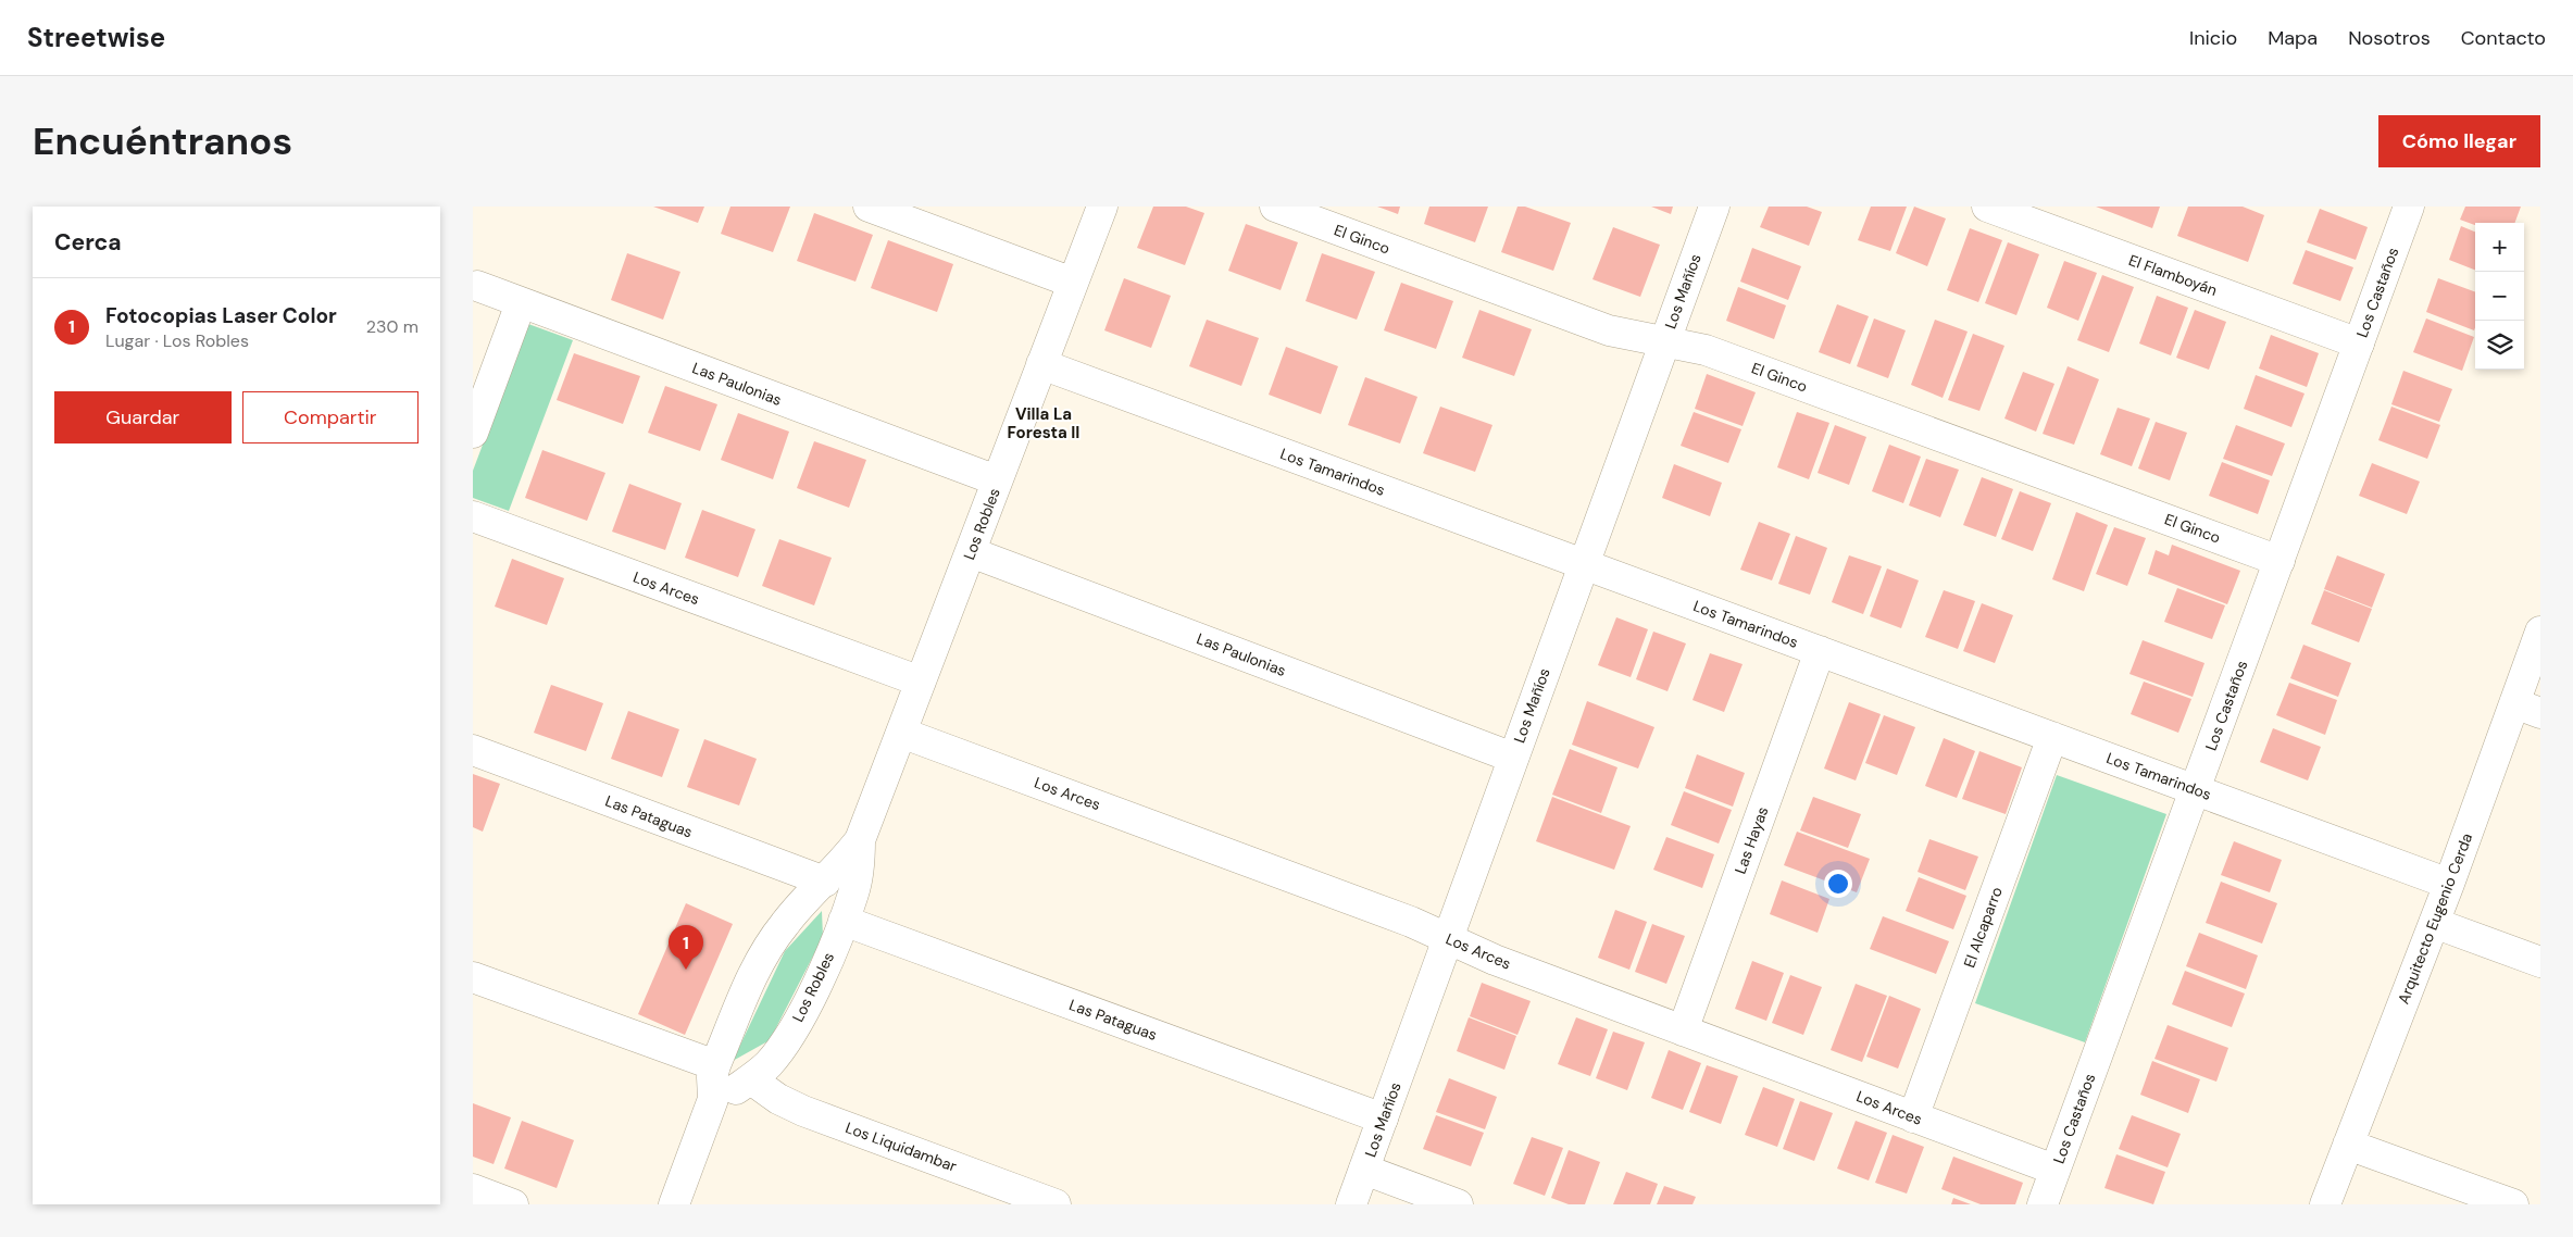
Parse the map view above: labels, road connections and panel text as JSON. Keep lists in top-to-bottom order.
{
  "streets": {
    "street": [
      "El Ginco",
      "El Flamboyán",
      "Los Mañíos",
      "Los Castaños",
      "Las Paulonias",
      "Los Tamarindos",
      "Los Robles",
      "Los Arces",
      "Las Pataguas",
      "Las Hayas",
      "Arquitecto Eugenio Cerda",
      "El Alcaparro",
      "Los Liquidambar"
    ]
  },
  "crossings": [
    ["El Ginco", "Los Mañíos"],
    ["El Ginco", "Los Castaños"],
    ["El Flamboyán", "Los Castaños"],
    ["Los Mañíos", "Las Paulonias"],
    ["Los Mañíos", "Los Tamarindos"],
    ["Los Mañíos", "Los Arces"],
    ["Los Mañíos", "Las Pataguas"],
    ["Los Castaños", "Los Tamarindos"],
    ["Los Castaños", "Los Arces"],
    ["Las Paulonias", "Los Robles"],
    ["Los Tamarindos", "Los Robles"],
    ["Los Tamarindos", "Las Hayas"],
    ["Los Tamarindos", "Arquitecto Eugenio Cerda"],
    ["Los Tamarindos", "El Alcaparro"],
    ["Los Robles", "Los Arces"],
    ["Los Robles", "Las Pataguas"],
    ["Los Robles", "Los Liquidambar"],
    ["Los Arces", "Las Hayas"],
    ["Los Arces", "El Alcaparro"]
  ],
  "districts": ["Villa La Foresta II"],
  "page": {
    "header": "Streetwise",
    "nav": [
      "Inicio",
      "Mapa",
      "Nosotros",
      "Contacto"
    ],
    "buttons": [
      "Cómo llegar",
      ["Guardar", "Compartir"]
    ],
    "title": "Encuéntranos",
    "heading": "Cerca",
    "map_buttons": ["+", "−"],
    "list": [
      {
        "mark": "1",
        "name": "Fotocopias Laser Color",
        "note": "Lugar · Los Robles",
        "value": "230 m"
      }
    ],
    "pins": "1"
  }
}
